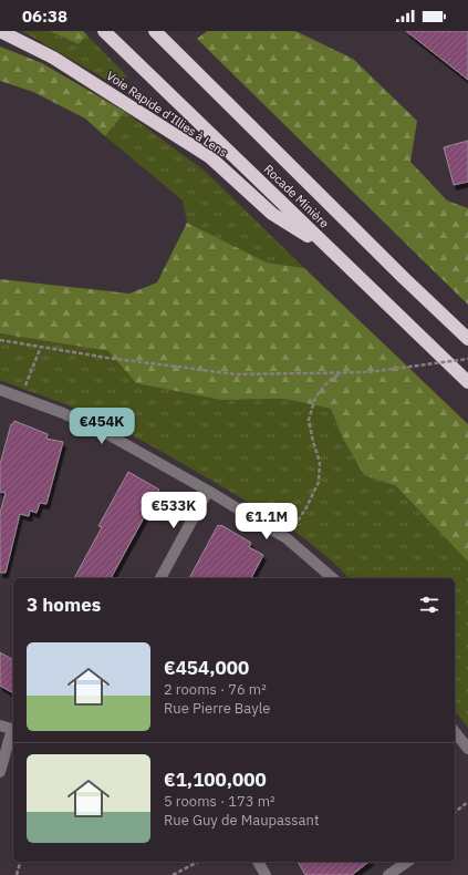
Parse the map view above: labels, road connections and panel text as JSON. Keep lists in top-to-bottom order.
{
  "streets": {
    "highway": ["Voie Rapide d’Illies à Lens", "Rocade Minière"]
  },
  "crossings": [
    ["Voie Rapide d’Illies à Lens", "Rocade Minière"]
  ],
  "page": {
    "status": "06:38",
    "price": ["€454K", "€533K", "€1.1M"],
    "heading": "3 homes",
    "list": [
      {
        "name": "€454,000",
        "note": "2 rooms · 76 m² · Rue Pierre Bayle"
      },
      {
        "name": "€1,100,000",
        "note": "5 rooms · 173 m² · Rue Guy de Maupassant"
      }
    ]
  }
}
